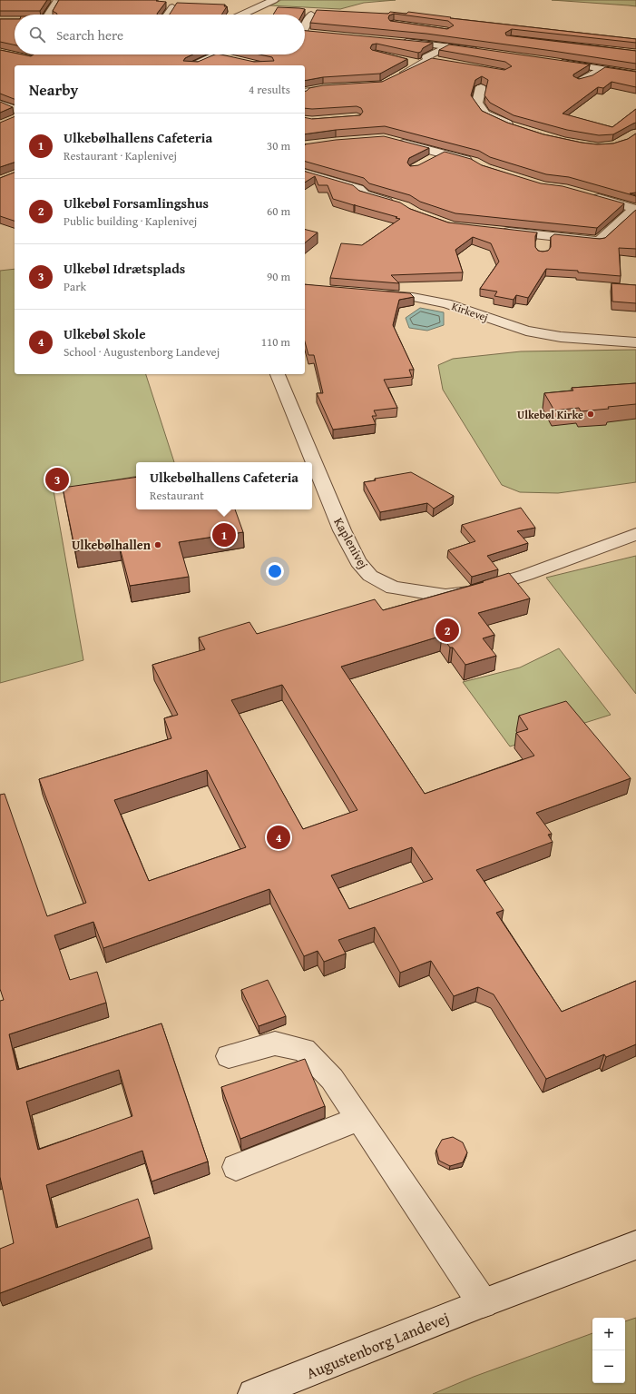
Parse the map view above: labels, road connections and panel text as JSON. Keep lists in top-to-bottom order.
{
  "streets": {
    "street": ["Kirkevej", "Kaplenivej", "Augustenborg Landevej"]
  },
  "places": ["Ulkebøl Kirke", "Ulkebølhallen"],
  "page": {
    "search": "Search here",
    "heading": ["Nearby", "4 results"],
    "list": [
      {
        "mark": "1",
        "name": "Ulkebølhallens Cafeteria",
        "note": "Restaurant · Kaplenivej",
        "value": "30 m"
      },
      {
        "mark": "2",
        "name": "Ulkebøl Forsamlingshus",
        "note": "Public building · Kaplenivej",
        "value": "60 m"
      },
      {
        "mark": "3",
        "name": "Ulkebøl Idrætsplads",
        "note": "Park",
        "value": "90 m"
      },
      {
        "mark": "4",
        "name": "Ulkebøl Skole",
        "note": "School · Augustenborg Landevej",
        "value": "110 m"
      }
    ],
    "popup": ["Ulkebølhallens Cafeteria", "Restaurant"],
    "pins": [
      "3",
      "1",
      "2",
      "4"
    ],
    "map_buttons": ["+", "−"]
  }
}
